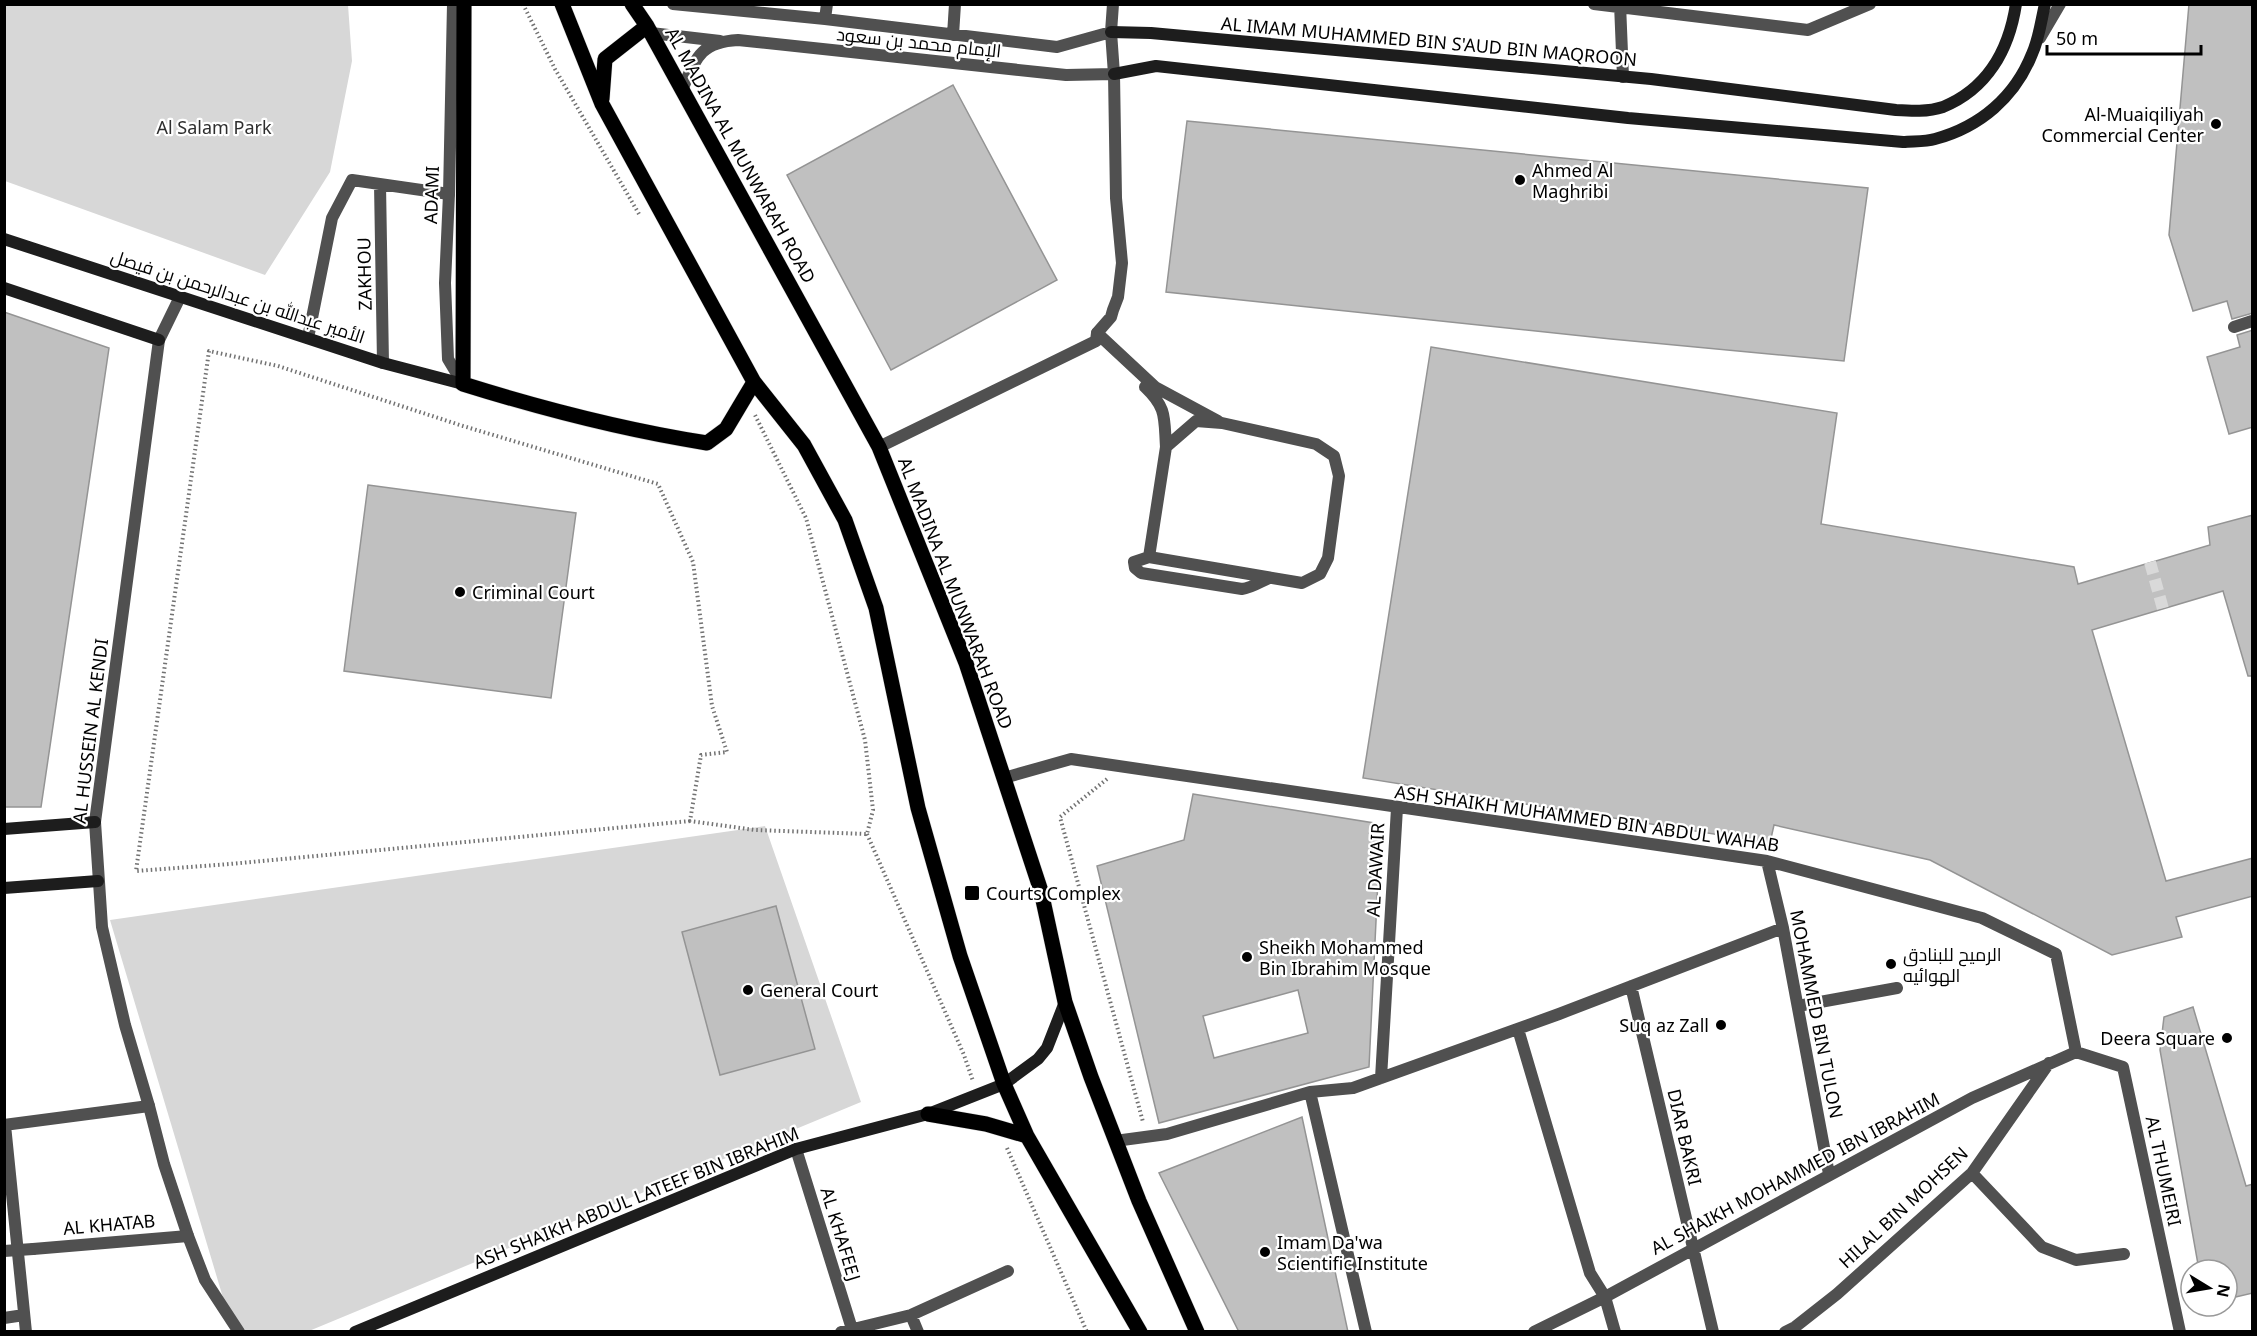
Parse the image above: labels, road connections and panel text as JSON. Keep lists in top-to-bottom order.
{
  "streets": {
    "main road": ["AL MADINA AL MUNWARAH ROAD"],
    "street": [
      "AL IMAM MUHAMMED BIN S'AUD BIN MAQROON",
      "الإمام محمد بن سعود",
      "ADAMI",
      "ZAKHOU",
      "الأمير عبدالله بن عبدالرحمن بن فيصل",
      "AL HUSSEIN AL KENDI",
      "ASH SHAIKH MUHAMMED BIN ABDUL WAHAB",
      "AL DAWAIR",
      "MOHAMMED BIN TULON",
      "DIAR BAKRI",
      "AL THUMEIRI",
      "AL SHAIKH MOHAMMED IBN IBRAHIM",
      "ASH SHAIKH ABDUL LATEEF BIN IBRAHIM",
      "HILAL BIN MOHSEN",
      "AL KHATAB",
      "AL KHAFEEJ"
    ]
  },
  "crossings": [
    ["الإمام محمد بن سعود", "AL MADINA AL MUNWARAH ROAD"],
    ["AL MADINA AL MUNWARAH ROAD", "ASH SHAIKH MUHAMMED BIN ABDUL WAHAB"],
    ["AL MADINA AL MUNWARAH ROAD", "ASH SHAIKH ABDUL LATEEF BIN IBRAHIM"],
    ["ADAMI", "الأمير عبدالله بن عبدالرحمن بن فيصل"],
    ["ZAKHOU", "الأمير عبدالله بن عبدالرحمن بن فيصل"],
    ["الأمير عبدالله بن عبدالرحمن بن فيصل", "AL HUSSEIN AL KENDI"],
    ["AL HUSSEIN AL KENDI", "AL KHATAB"],
    ["ASH SHAIKH MUHAMMED BIN ABDUL WAHAB", "AL DAWAIR"],
    ["ASH SHAIKH MUHAMMED BIN ABDUL WAHAB", "MOHAMMED BIN TULON"],
    ["ASH SHAIKH MUHAMMED BIN ABDUL WAHAB", "AL THUMEIRI"],
    ["ASH SHAIKH MUHAMMED BIN ABDUL WAHAB", "AL SHAIKH MOHAMMED IBN IBRAHIM"],
    ["MOHAMMED BIN TULON", "AL SHAIKH MOHAMMED IBN IBRAHIM"],
    ["DIAR BAKRI", "AL SHAIKH MOHAMMED IBN IBRAHIM"],
    ["AL THUMEIRI", "AL SHAIKH MOHAMMED IBN IBRAHIM"],
    ["AL SHAIKH MOHAMMED IBN IBRAHIM", "HILAL BIN MOHSEN"],
    ["ASH SHAIKH ABDUL LATEEF BIN IBRAHIM", "AL KHAFEEJ"]
  ],
  "parks": ["Al Salam Park"],
  "places": {
    "other": [
      "Al-Muaiqiliyah Commercial Center",
      "Ahmed Al Maghribi",
      "Criminal Court",
      "Sheikh Mohammed Bin Ibrahim Mosque",
      "الرميح للبنادق الهوائيه",
      "General Court",
      "Suq az Zall",
      "Deera Square",
      "Imam Da'wa Scientific Institute"
    ],
    "transit": ["Courts Complex"]
  },
  "scale_bar": "50 m",
  "north": "right"
}
